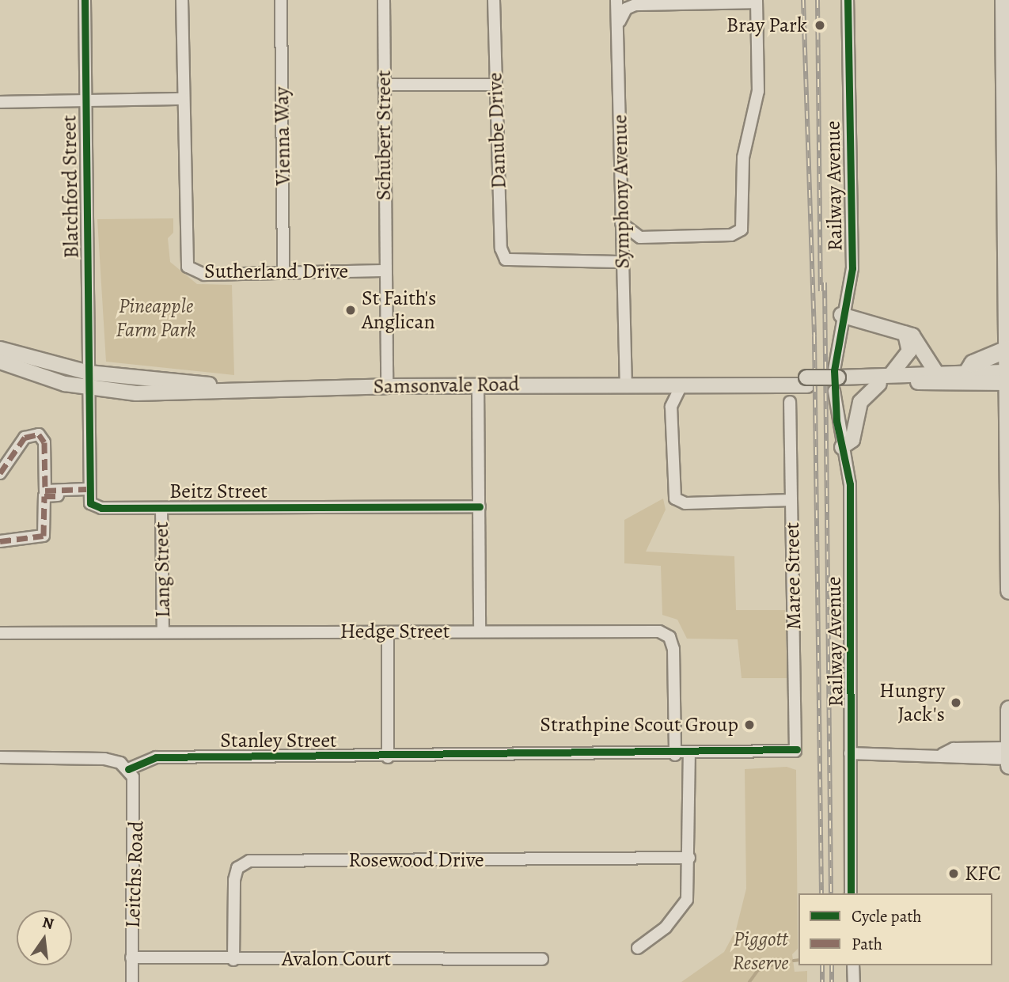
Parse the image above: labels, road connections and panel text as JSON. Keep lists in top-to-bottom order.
{
  "streets": {
    "main road": ["Samsonvale Road"],
    "street": [
      "Danube Drive",
      "Schubert Street",
      "Vienna Way",
      "Railway Avenue",
      "Blatchford Street",
      "Symphony Avenue",
      "Sutherland Drive",
      "Beitz Street",
      "Lang Street",
      "Maree Street",
      "Hedge Street",
      "Stanley Street",
      "Rosewood Drive",
      "Leitchs Road",
      "Avalon Court"
    ]
  },
  "crossings": [
    ["Danube Drive", "Symphony Avenue"],
    ["Schubert Street", "Sutherland Drive"],
    ["Vienna Way", "Sutherland Drive"],
    ["Railway Avenue", "Samsonvale Road"],
    ["Blatchford Street", "Samsonvale Road"],
    ["Symphony Avenue", "Samsonvale Road"],
    ["Beitz Street", "Lang Street"],
    ["Lang Street", "Hedge Street"],
    ["Maree Street", "Stanley Street"],
    ["Hedge Street", "Stanley Street"],
    ["Stanley Street", "Leitchs Road"],
    ["Rosewood Drive", "Avalon Court"],
    ["Leitchs Road", "Avalon Court"]
  ],
  "parks": ["Pineapple Farm Park", "Piggott Reserve"],
  "places": [
    "Bray Park",
    "St Faith's Anglican",
    "Hungry Jack's",
    "Strathpine Scout Group",
    "KFC"
  ],
  "legend": ["Cycle path", "Path"],
  "north": "top"
}
